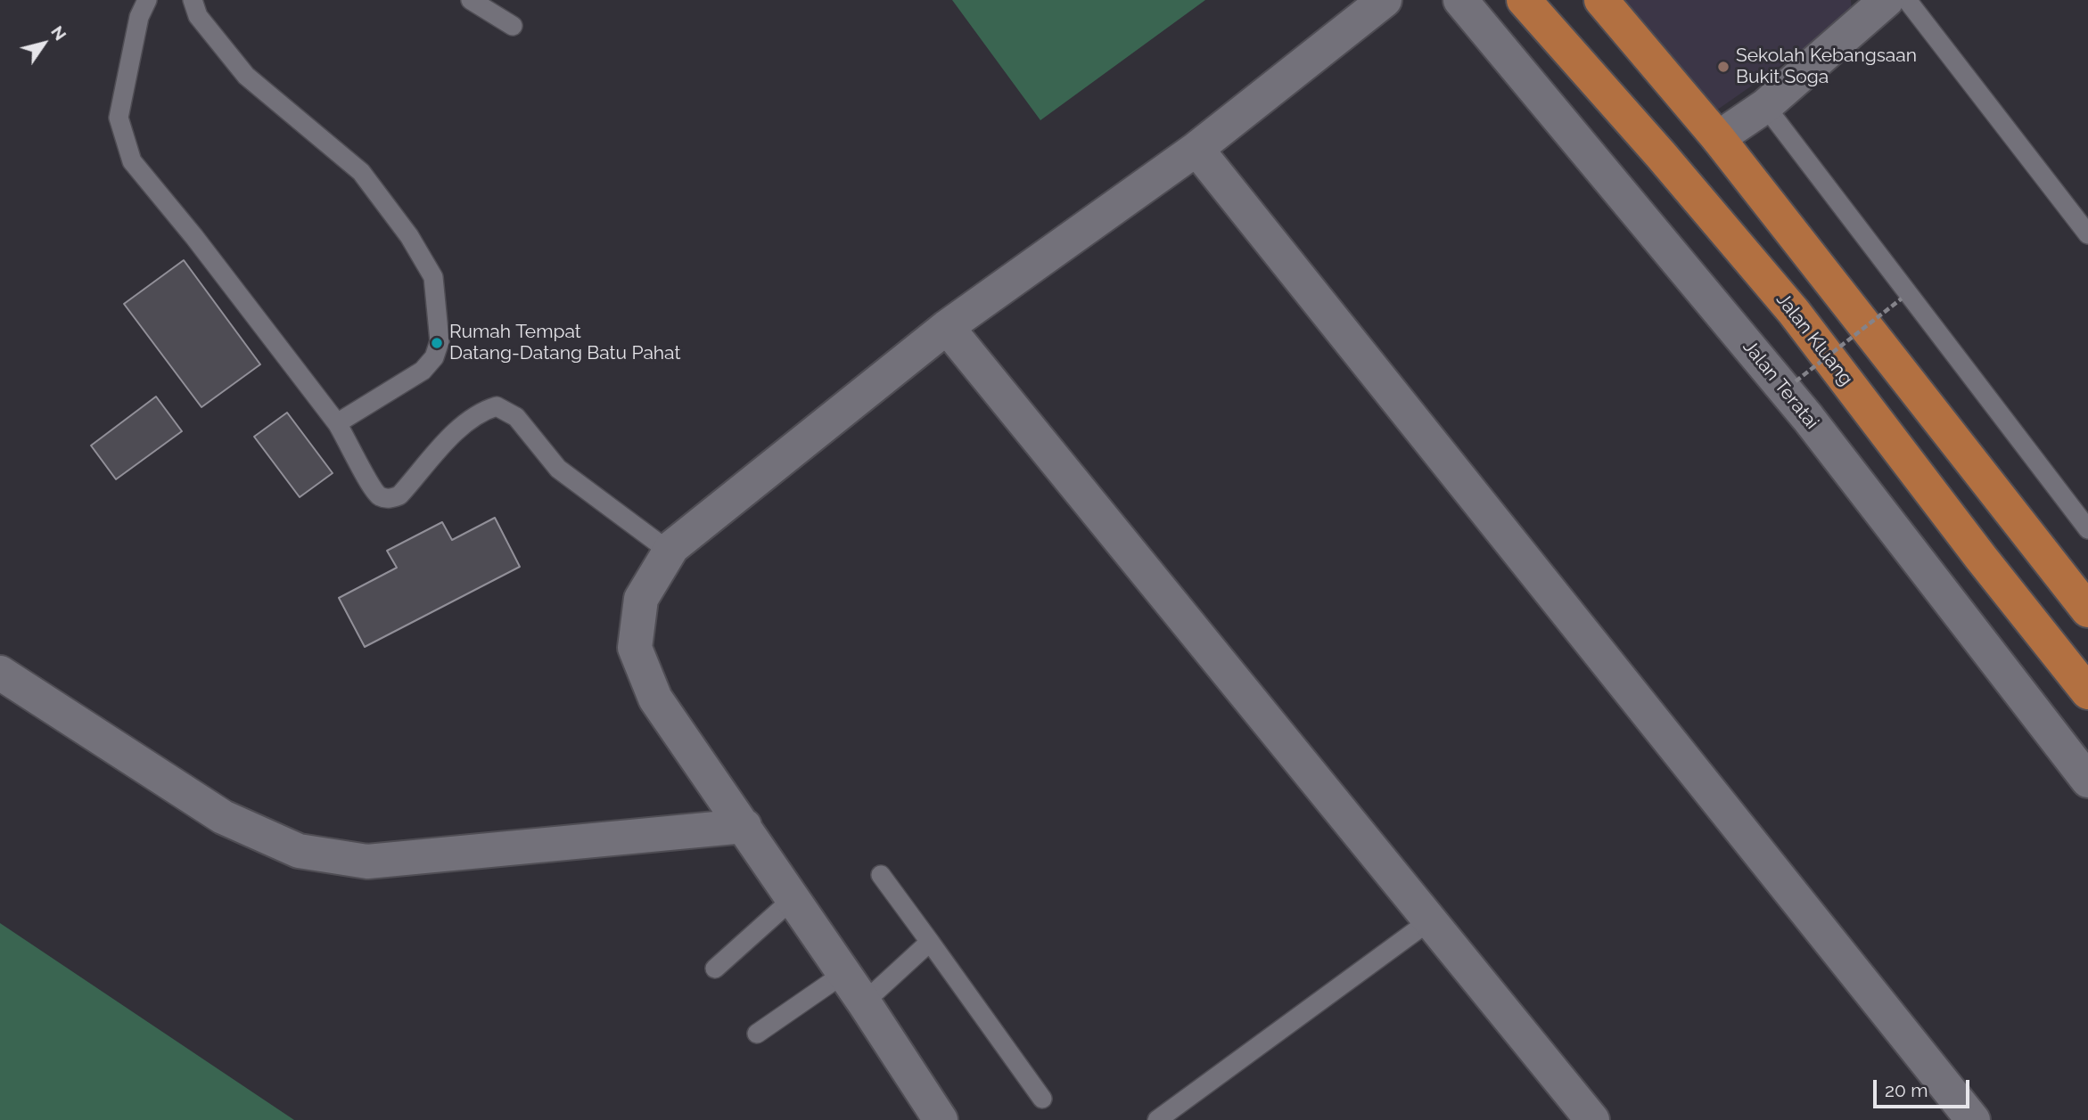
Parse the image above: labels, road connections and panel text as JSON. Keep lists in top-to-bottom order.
{
  "streets": {
    "highway": ["Jalan Kluang"],
    "street": ["Jalan Teratai"]
  },
  "places": ["Sekolah Kebangsaan Bukit Soga", "Rumah Tempat Datang-Datang Batu Pahat"],
  "scale_bar": "20 m",
  "north": "top right"
}
